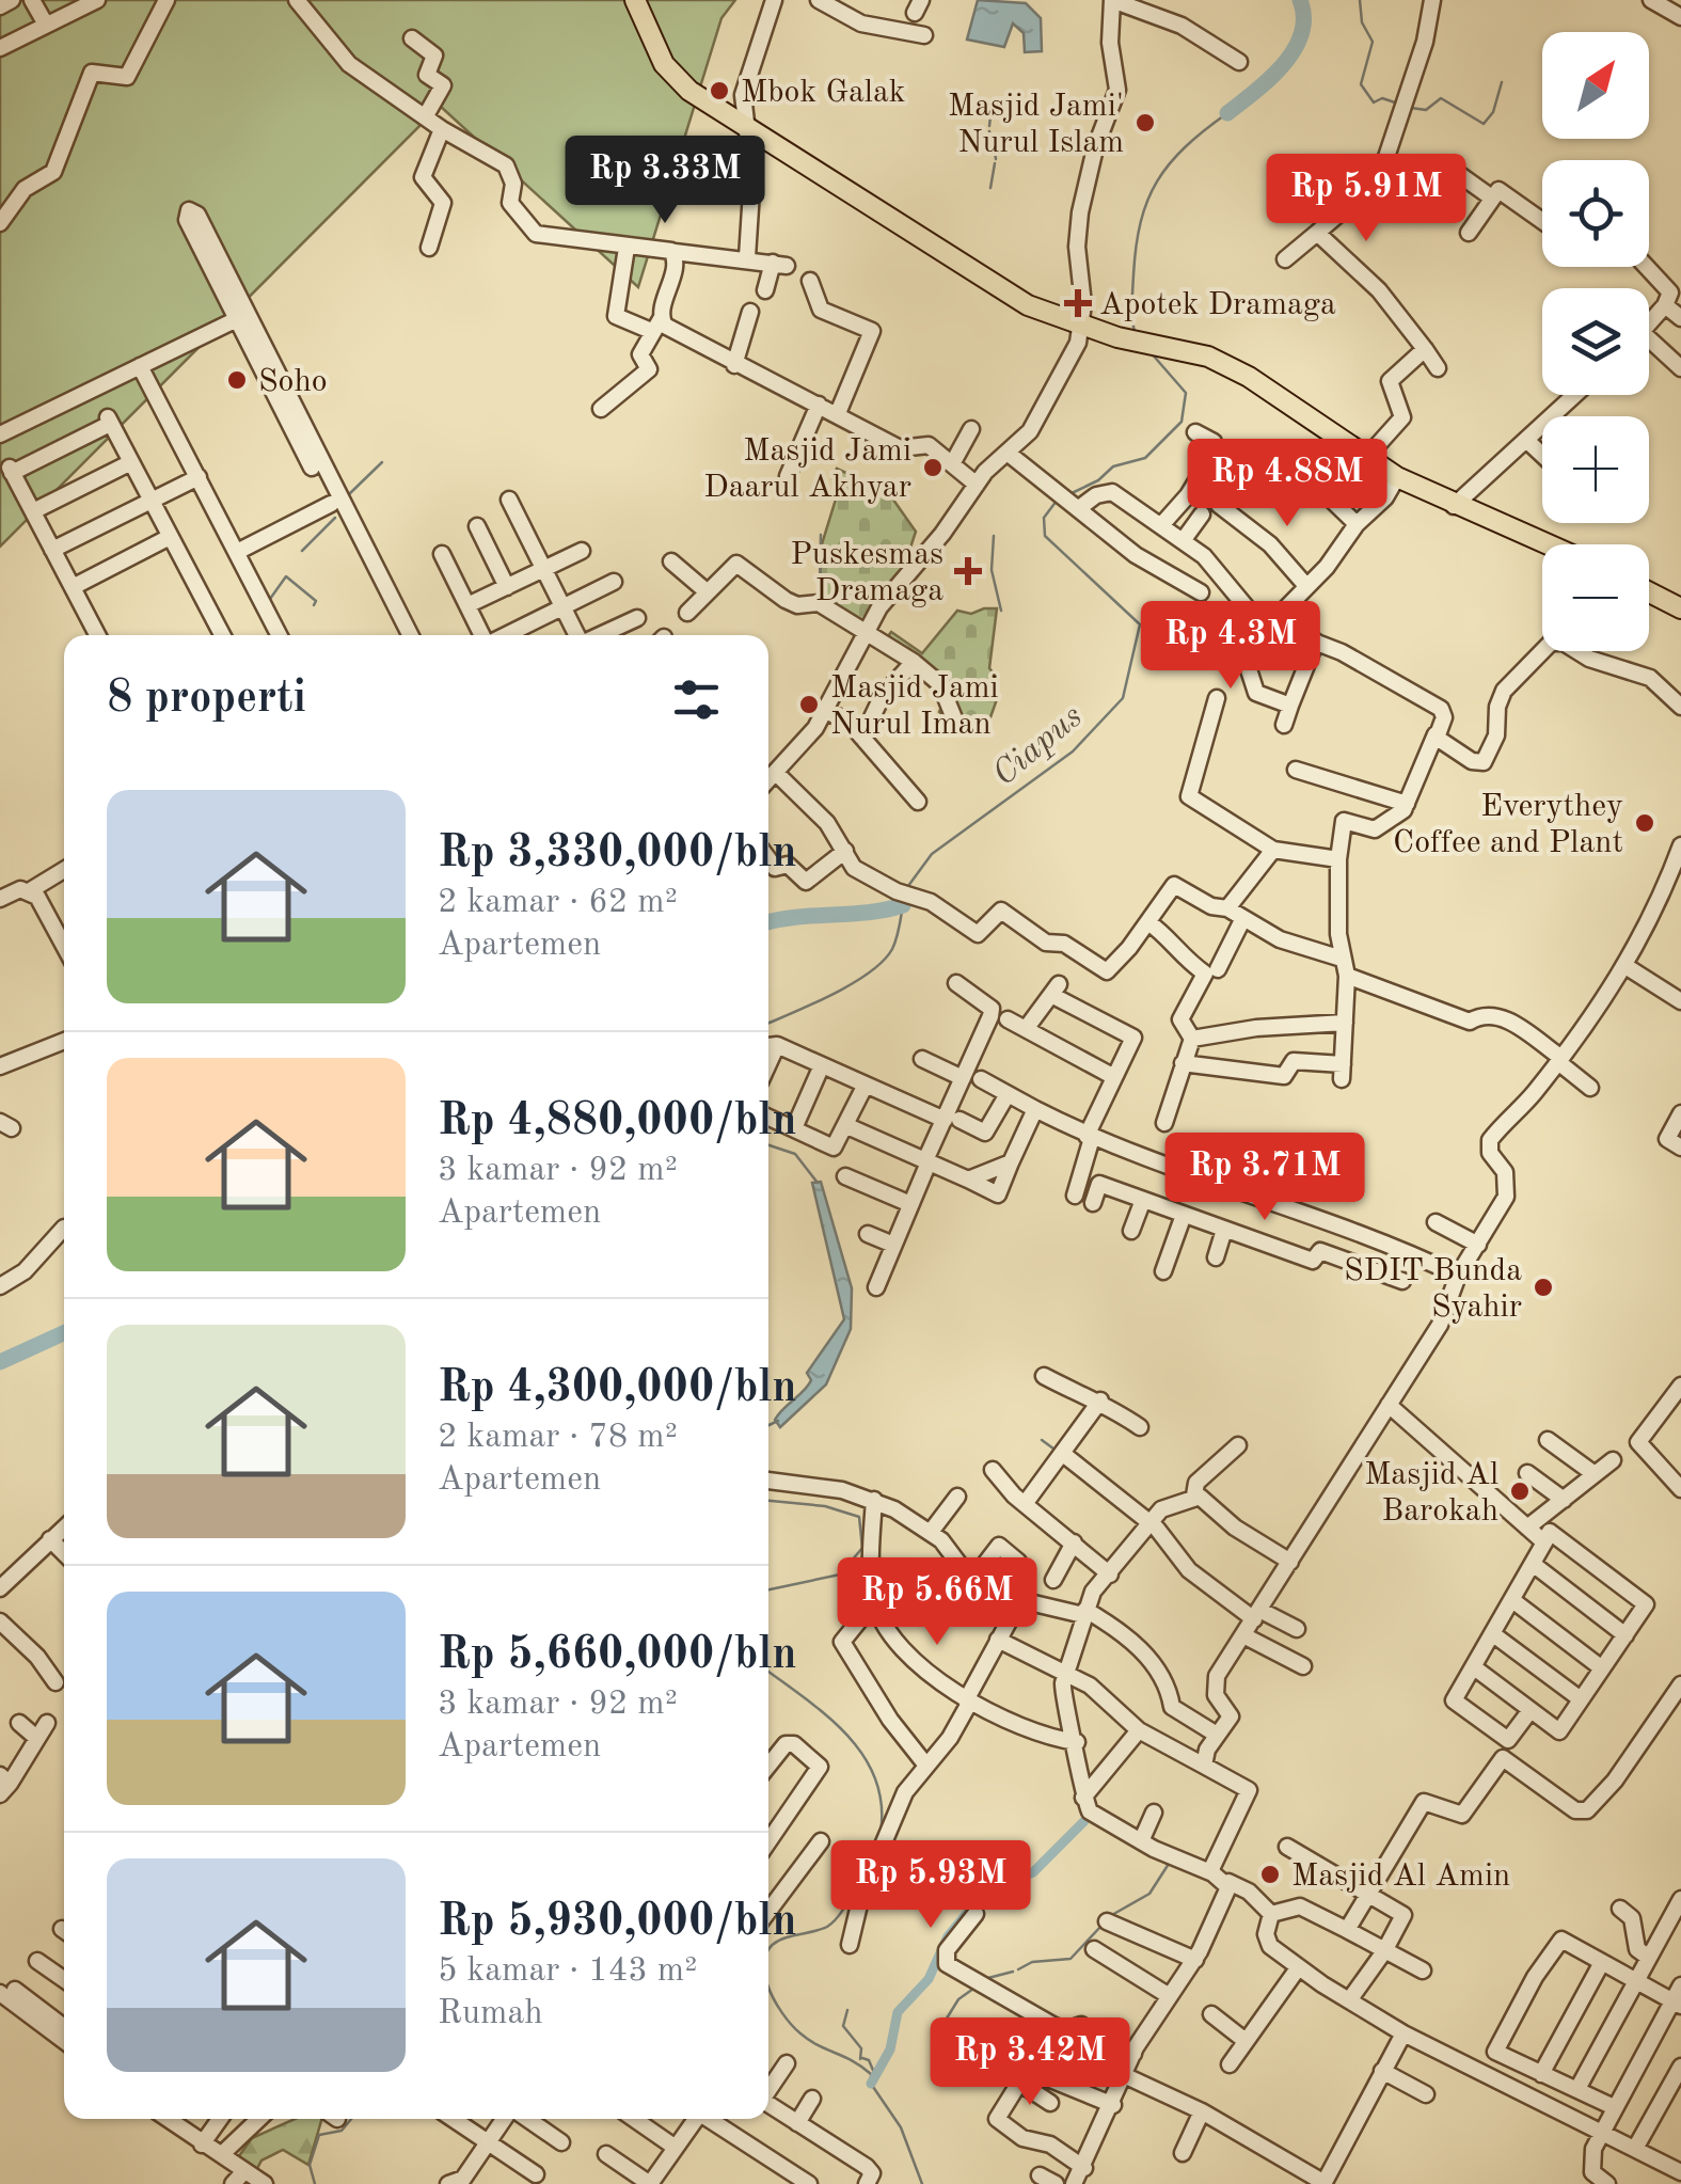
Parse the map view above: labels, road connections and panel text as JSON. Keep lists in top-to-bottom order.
{
  "water": ["Ciapus"],
  "places": {
    "other": [
      "Mbok Galak",
      "Masjid Jami' Nurul Islam",
      "Soho",
      "Masjid Jami Daarul Akhyar",
      "Masjid Jami Nurul Iman",
      "Everythey Coffee and Plant",
      "SDIT Bunda Syahir",
      "Masjid Al Barokah",
      "Masjid Al Amin"
    ],
    "health": ["Apotek Dramaga", "Puskesmas Dramaga"]
  },
  "north": "top right",
  "page": {
    "map_buttons": ["+", "−"],
    "price": [
      "Rp 3.33M",
      "Rp 5.91M",
      "Rp 4.88M",
      "Rp 4.3M",
      "Rp 3.71M",
      "Rp 5.66M",
      "Rp 5.93M",
      "Rp 3.42M"
    ],
    "heading": "8 properti",
    "list": [
      {
        "name": "Rp 3,330,000/bln",
        "note": "2 kamar · 62 m² · Apartemen"
      },
      {
        "name": "Rp 4,880,000/bln",
        "note": "3 kamar · 92 m² · Apartemen"
      },
      {
        "name": "Rp 4,300,000/bln",
        "note": "2 kamar · 78 m² · Apartemen"
      },
      {
        "name": "Rp 5,660,000/bln",
        "note": "3 kamar · 92 m² · Apartemen"
      },
      {
        "name": "Rp 5,930,000/bln",
        "note": "5 kamar · 143 m² · Rumah"
      }
    ]
  }
}
